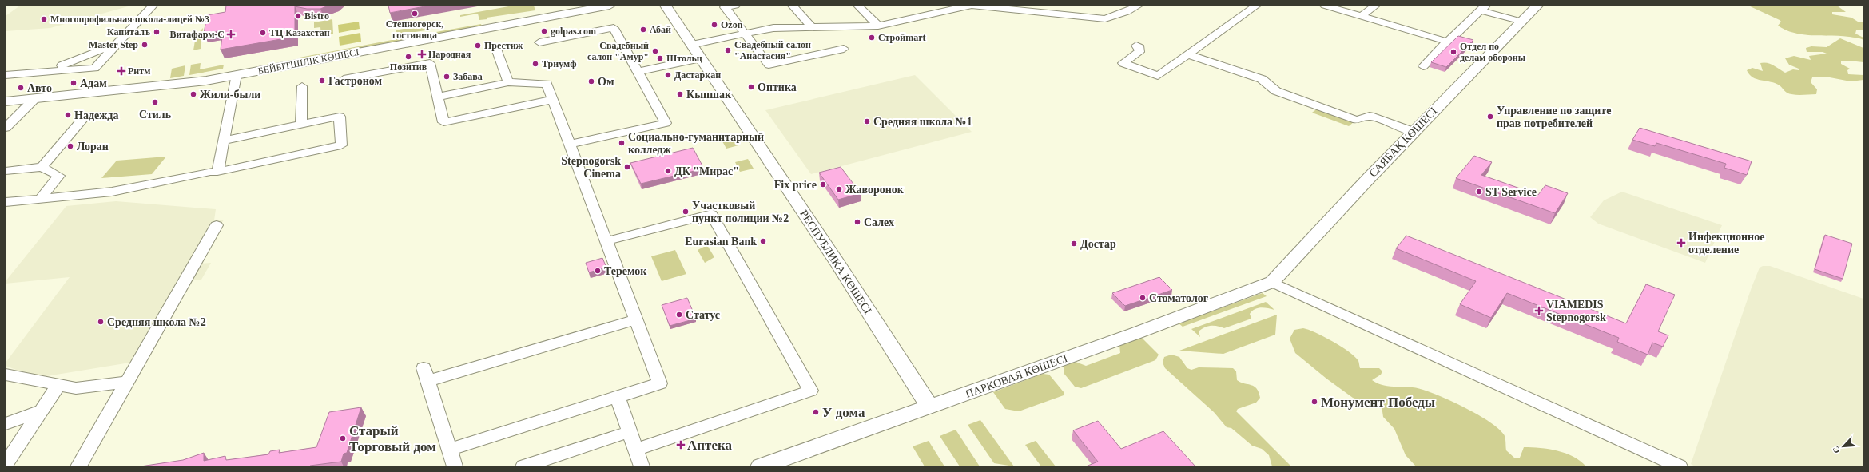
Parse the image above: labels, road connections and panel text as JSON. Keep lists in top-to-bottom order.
{
  "streets": {
    "street": [
      "БЕЙБІТШІЛІК КӨШЕСІ",
      "САЯБАҚ КӨШЕСІ",
      "РЕСПУБЛИКА КӨШЕСІ",
      "ПАРКОВАЯ КӨШЕСІ"
    ]
  },
  "crossings": [
    ["САЯБАҚ КӨШЕСІ", "ПАРКОВАЯ КӨШЕСІ"],
    ["РЕСПУБЛИКА КӨШЕСІ", "ПАРКОВАЯ КӨШЕСІ"]
  ],
  "places": {
    "other": [
      "Степногорск, гостиница",
      "Bistro",
      "Многопрофильная школа-лицей №3",
      "Ozon",
      "Абай",
      "golpas.com",
      "Капиталъ",
      "ТЦ Казахстан",
      "Стройmart",
      "Master Step",
      "Престиж",
      "Свадебный салон \"Анастасия\"",
      "Свадебный салон \"Амур\"",
      "Отдел по делам обороны",
      "Позитив",
      "Штольц",
      "Триумф",
      "Дастарқан",
      "Забава",
      "Гастроном",
      "Ом",
      "Адам",
      "Оптика",
      "Авто",
      "Жили-были",
      "Кыпшак",
      "Стиль",
      "Надежда",
      "Управление по защите прав потребителей",
      "Средняя школа №1",
      "Социально-гуманитарный колледж",
      "Лоран",
      "Stepnogorsk Cinema",
      "ДК \"Мирас\"",
      "Fix price",
      "Жаворонок",
      "ST Service",
      "Участковый пункт полиции №2",
      "Салех",
      "Eurasian Bank",
      "Достар",
      "Теремок",
      "Стоматолог",
      "Статус",
      "Средняя школа №2",
      "Монумент Победы",
      "У дома",
      "Старый Торговый дом"
    ],
    "health": [
      "Витафарм-С",
      "Народная",
      "Ритм",
      "Инфекционное отделение",
      "VIAMEDIS Stepnogorsk",
      "Аптека"
    ]
  },
  "north": "bottom left"
}
